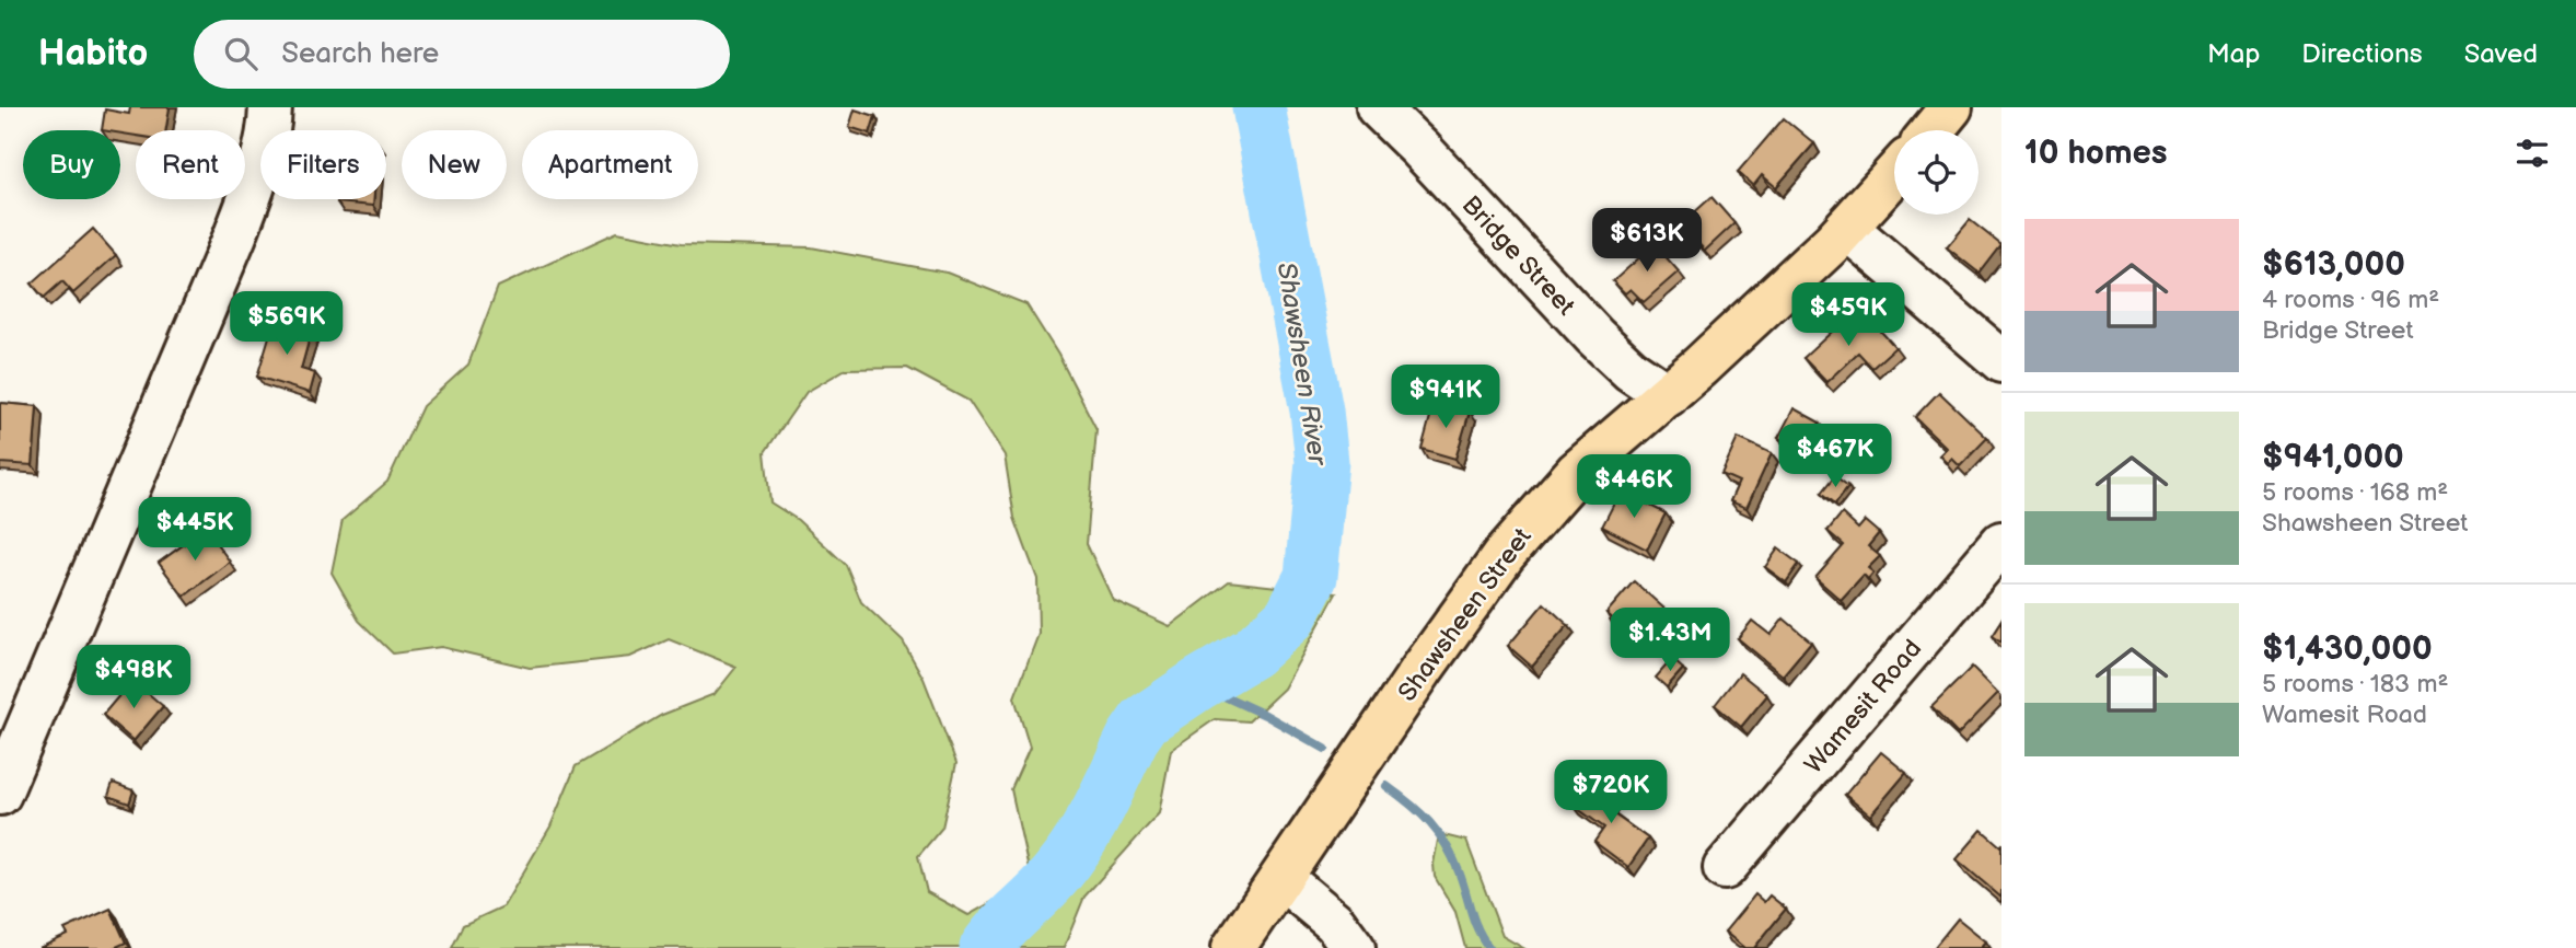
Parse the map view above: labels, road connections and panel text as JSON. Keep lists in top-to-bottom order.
{
  "streets": {
    "main road": ["Shawsheen Street"],
    "street": ["Bridge Street", "Wamesit Road"]
  },
  "crossings": [
    ["Bridge Street", "Shawsheen Street"]
  ],
  "water": ["Shawsheen River"],
  "page": {
    "header": "Habito",
    "search": "Search here",
    "nav": ["Map", "Directions", "Saved"],
    "heading": "10 homes",
    "chip": [
      "Buy",
      "Rent",
      "Filters",
      "New",
      "Apartment"
    ],
    "list": [
      {
        "name": "$613,000",
        "note": "4 rooms · 96 m² · Bridge Street"
      },
      {
        "name": "$941,000",
        "note": "5 rooms · 168 m² · Shawsheen Street"
      },
      {
        "name": "$1,430,000",
        "note": "5 rooms · 183 m² · Wamesit Road"
      }
    ],
    "price": [
      "$613K",
      "$459K",
      "$569K",
      "$941K",
      "$467K",
      "$446K",
      "$445K",
      "$1.43M",
      "$498K",
      "$720K"
    ]
  }
}
